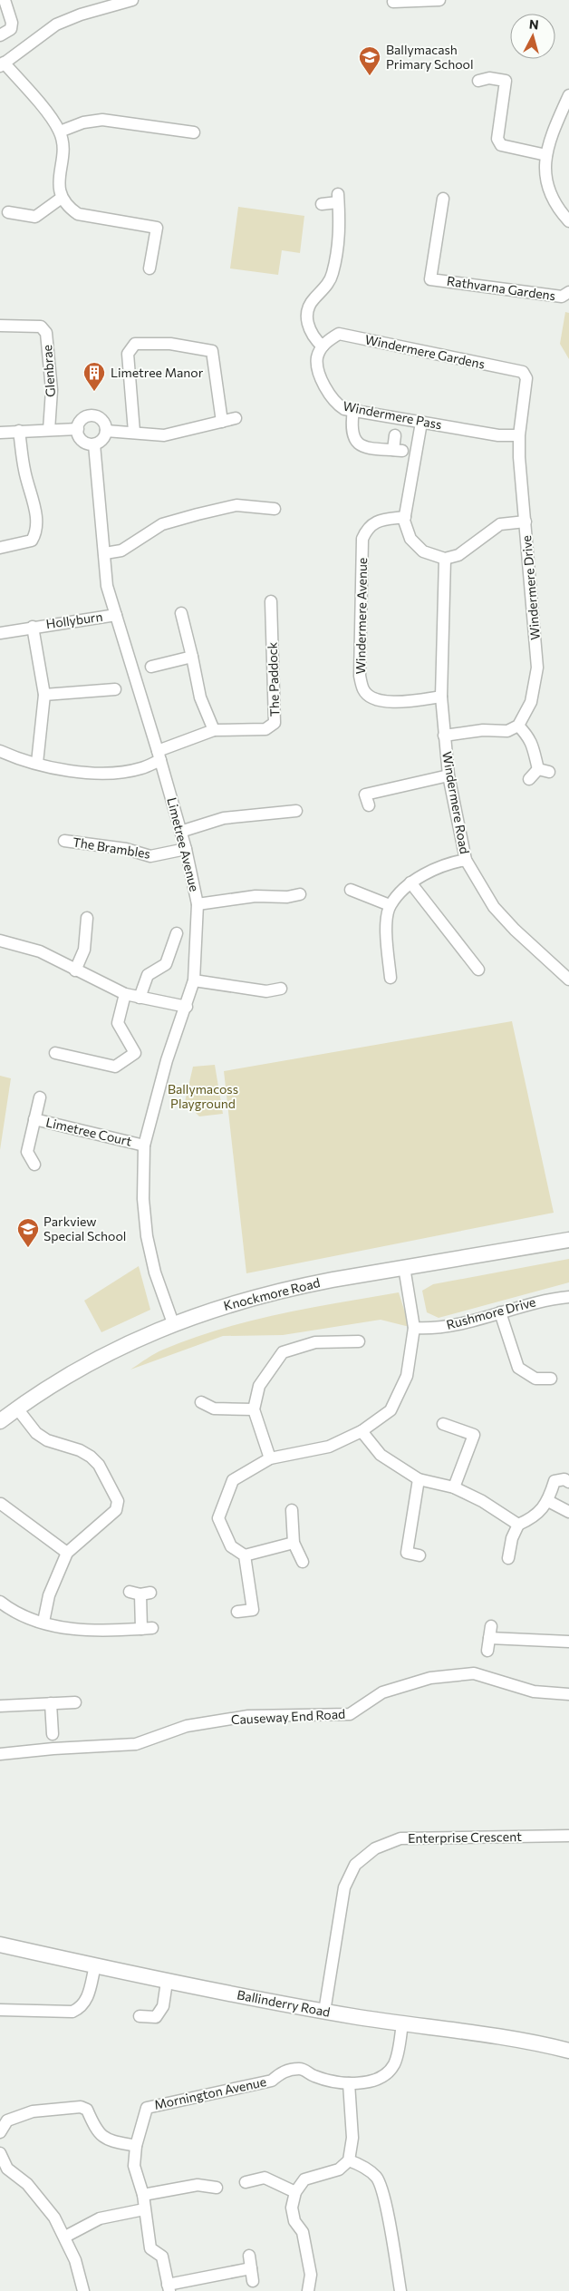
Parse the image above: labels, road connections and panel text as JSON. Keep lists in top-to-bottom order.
{
  "streets": {
    "main road": ["Knockmore Road", "Ballinderry Road"],
    "street": [
      "Rathvarna Gardens",
      "Windermere Gardens",
      "Glenbrae",
      "Windermere Pass",
      "Windermere Drive",
      "Windermere Avenue",
      "Hollyburn",
      "The Paddock",
      "Windermere Road",
      "Limetree Avenue",
      "The Brambles",
      "Limetree Court",
      "Rushmore Drive",
      "Causeway End Road",
      "Enterprise Crescent",
      "Mornington Avenue"
    ]
  },
  "crossings": [
    ["Windermere Gardens", "Windermere Pass"],
    ["Windermere Gardens", "Windermere Drive"],
    ["Windermere Pass", "Windermere Drive"],
    ["Windermere Avenue", "Windermere Road"],
    ["Hollyburn", "Limetree Avenue"],
    ["The Paddock", "Limetree Avenue"],
    ["Limetree Avenue", "The Brambles"],
    ["Limetree Avenue", "Limetree Court"],
    ["Limetree Avenue", "Knockmore Road"],
    ["Enterprise Crescent", "Ballinderry Road"],
    ["Ballinderry Road", "Mornington Avenue"]
  ],
  "parks": ["Ballymacoss Playground"],
  "places": {
    "school or university": ["Ballymacash Primary School", "Parkview Special School"],
    "building": ["Limetree Manor"]
  },
  "north": "top"
}
